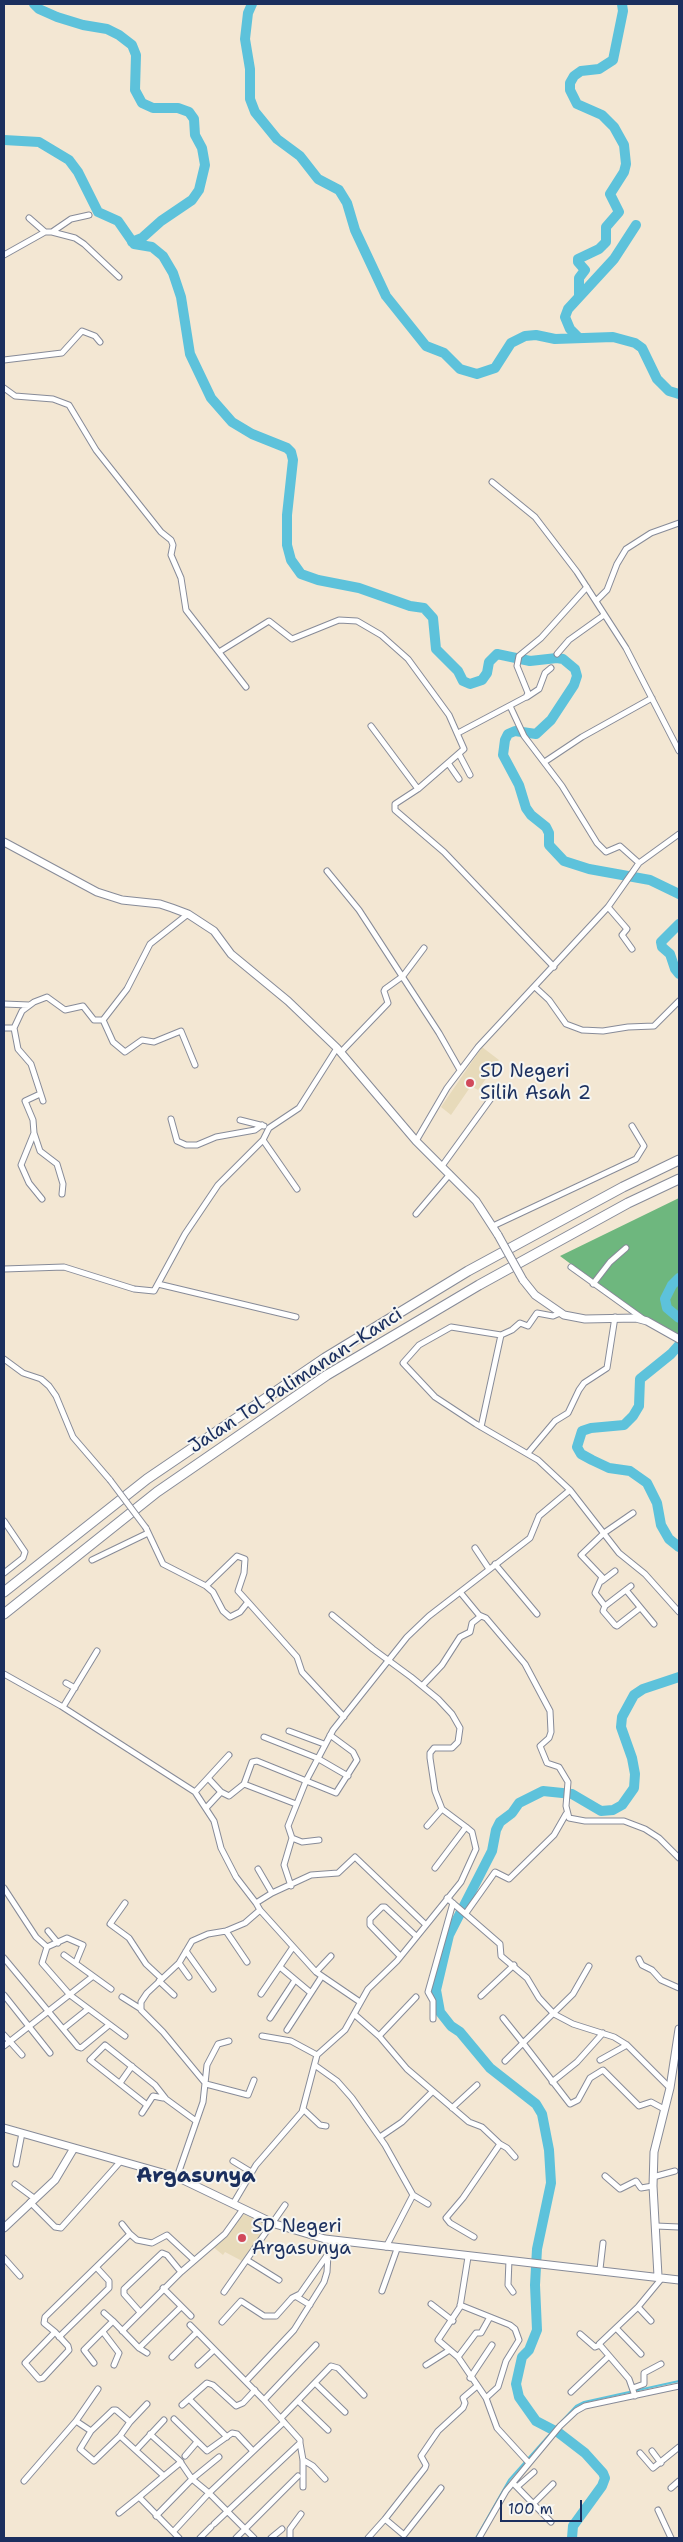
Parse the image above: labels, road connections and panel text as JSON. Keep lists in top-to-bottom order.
{
  "streets": {
    "highway": ["Jalan Tol Palimanan–Kanci"]
  },
  "districts": ["Argasunya"],
  "places": ["SD Negeri Silih Asah 2", "SD Negeri Argasunya"],
  "scale_bar": "100 m"
}
